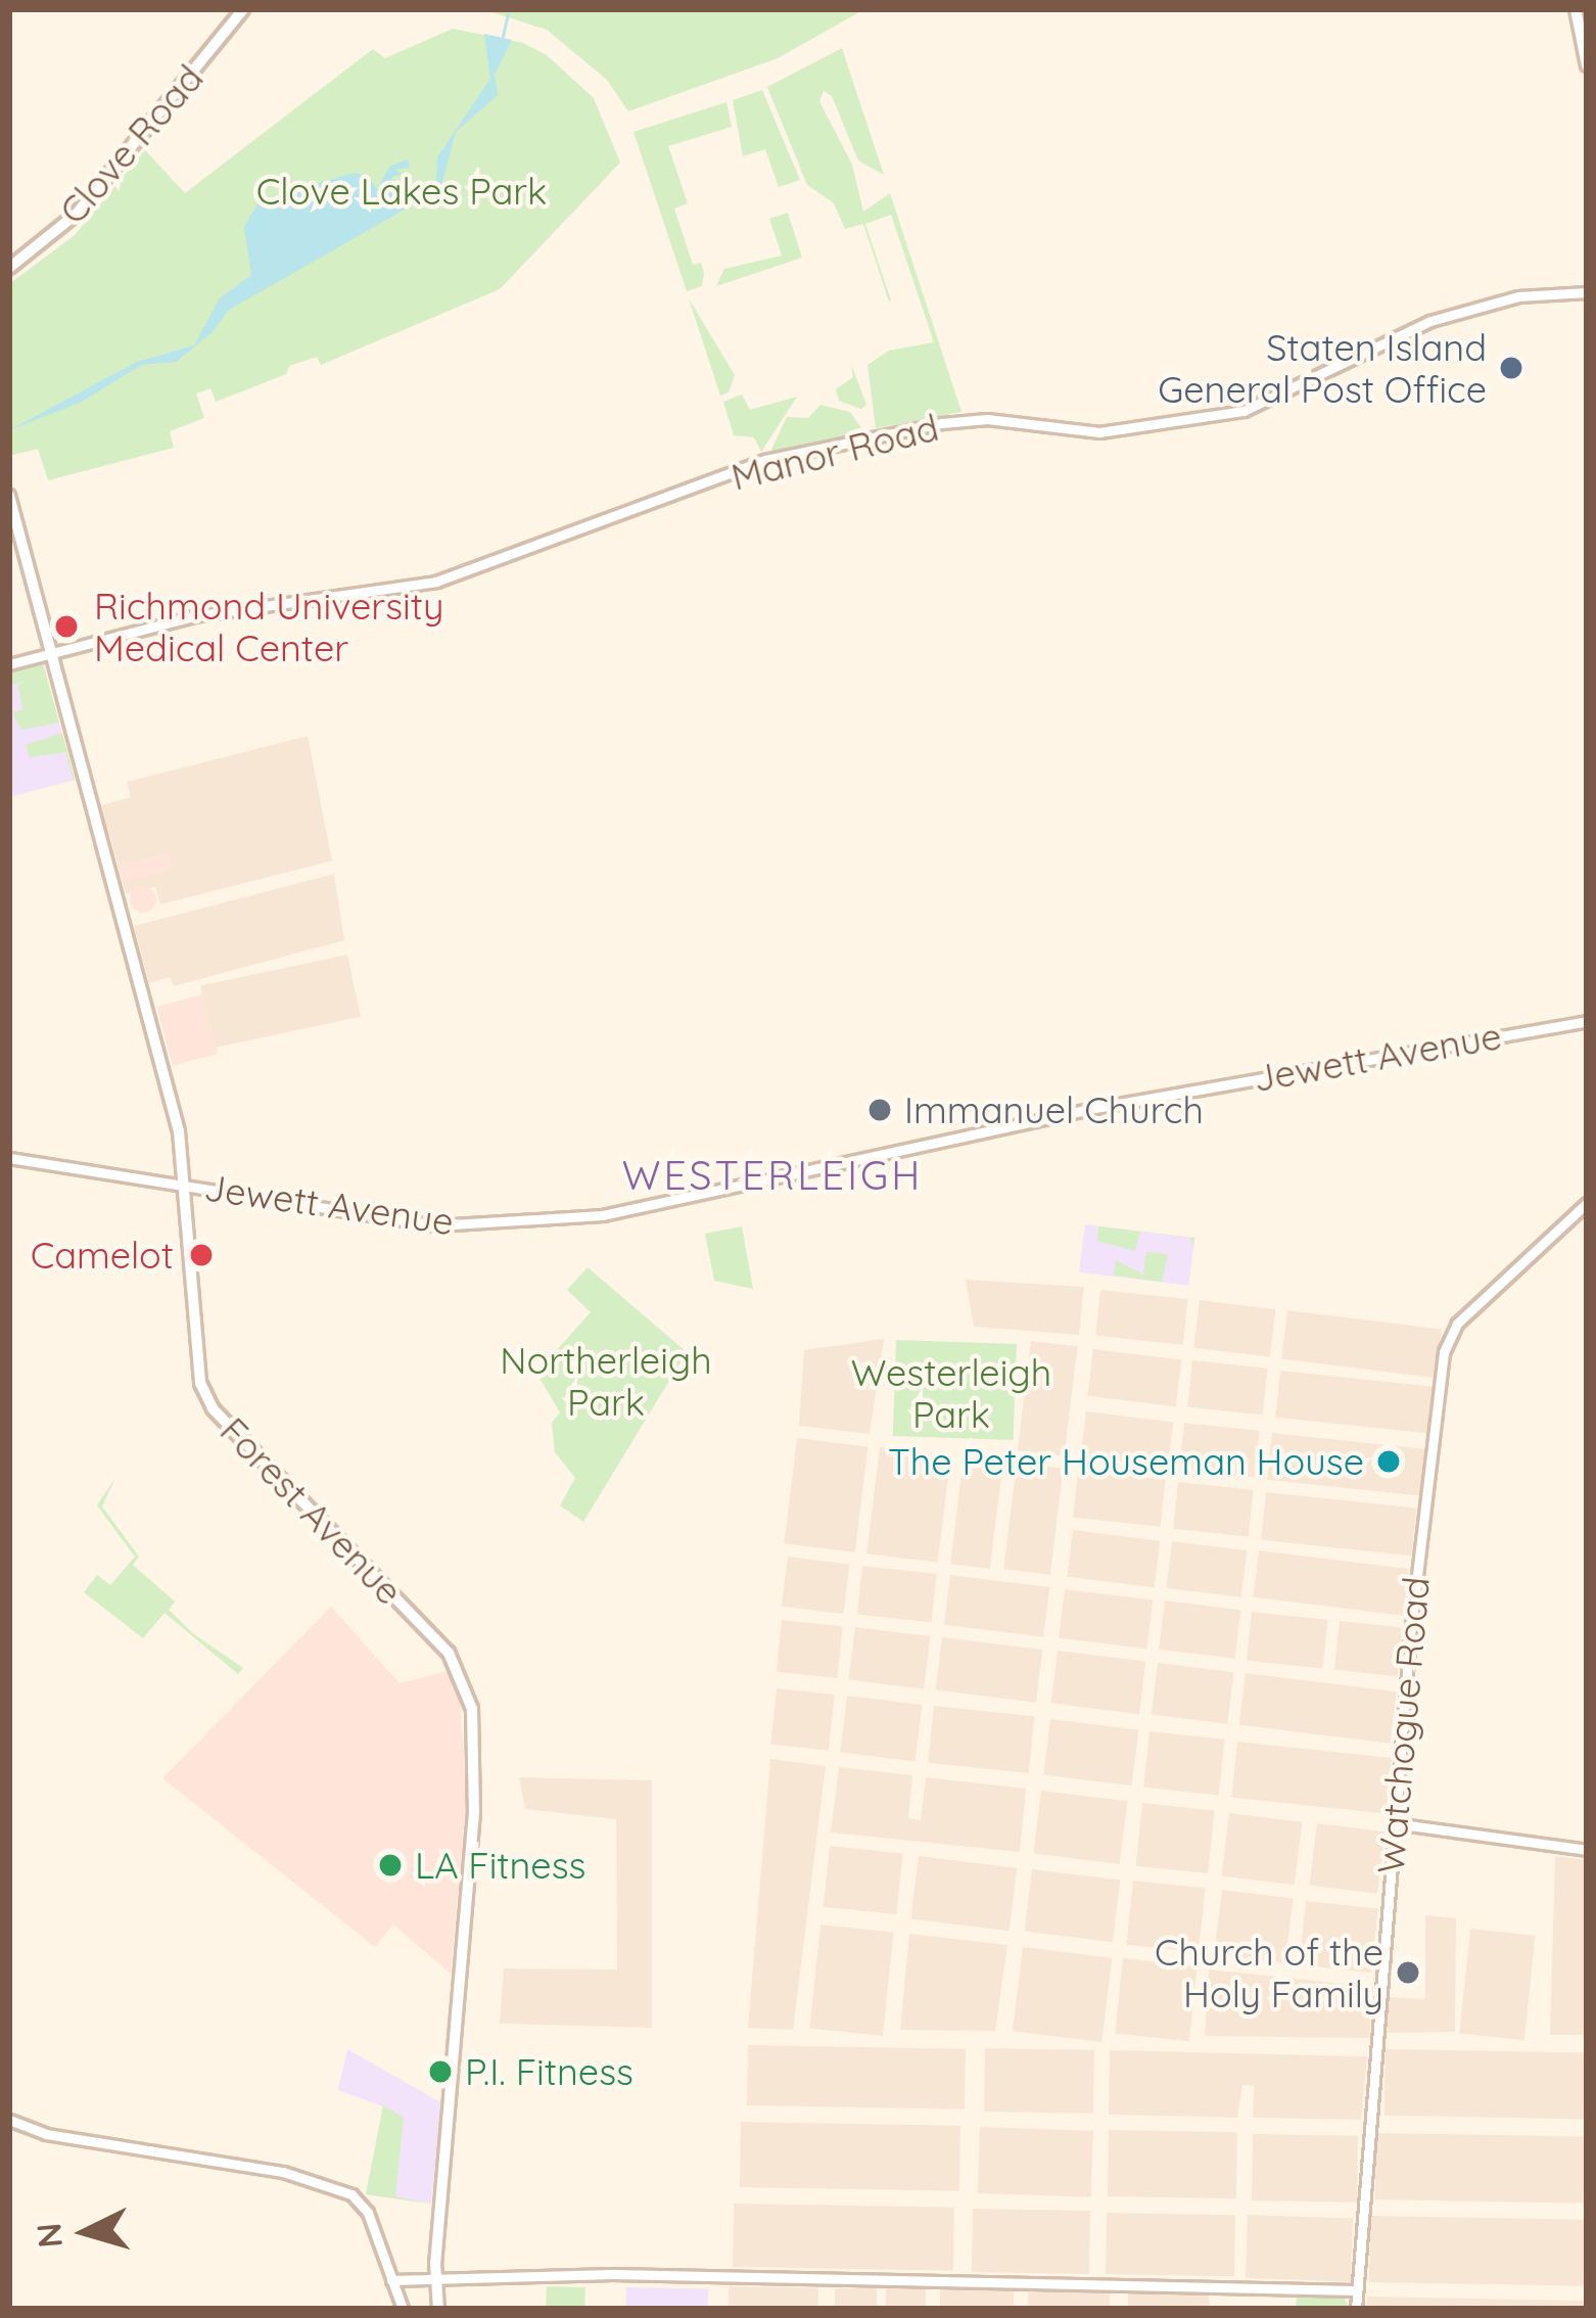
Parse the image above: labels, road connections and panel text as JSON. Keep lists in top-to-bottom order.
{
  "streets": {
    "main road": ["Clove Road", "Forest Avenue"],
    "street": ["Manor Road", "Jewett Avenue", "Watchogue Road"]
  },
  "crossings": [
    ["Manor Road", "Forest Avenue"],
    ["Jewett Avenue", "Forest Avenue"]
  ],
  "districts": ["WESTERLEIGH"],
  "parks": ["Clove Lakes Park", "Northerleigh Park", "Westerleigh Park"],
  "places": [
    "Staten Island General Post Office",
    "Richmond University Medical Center",
    "Immanuel Church",
    "Camelot",
    "The Peter Houseman House",
    "LA Fitness",
    "Church of the Holy Family",
    "P.I. Fitness"
  ],
  "north": "left"
}
